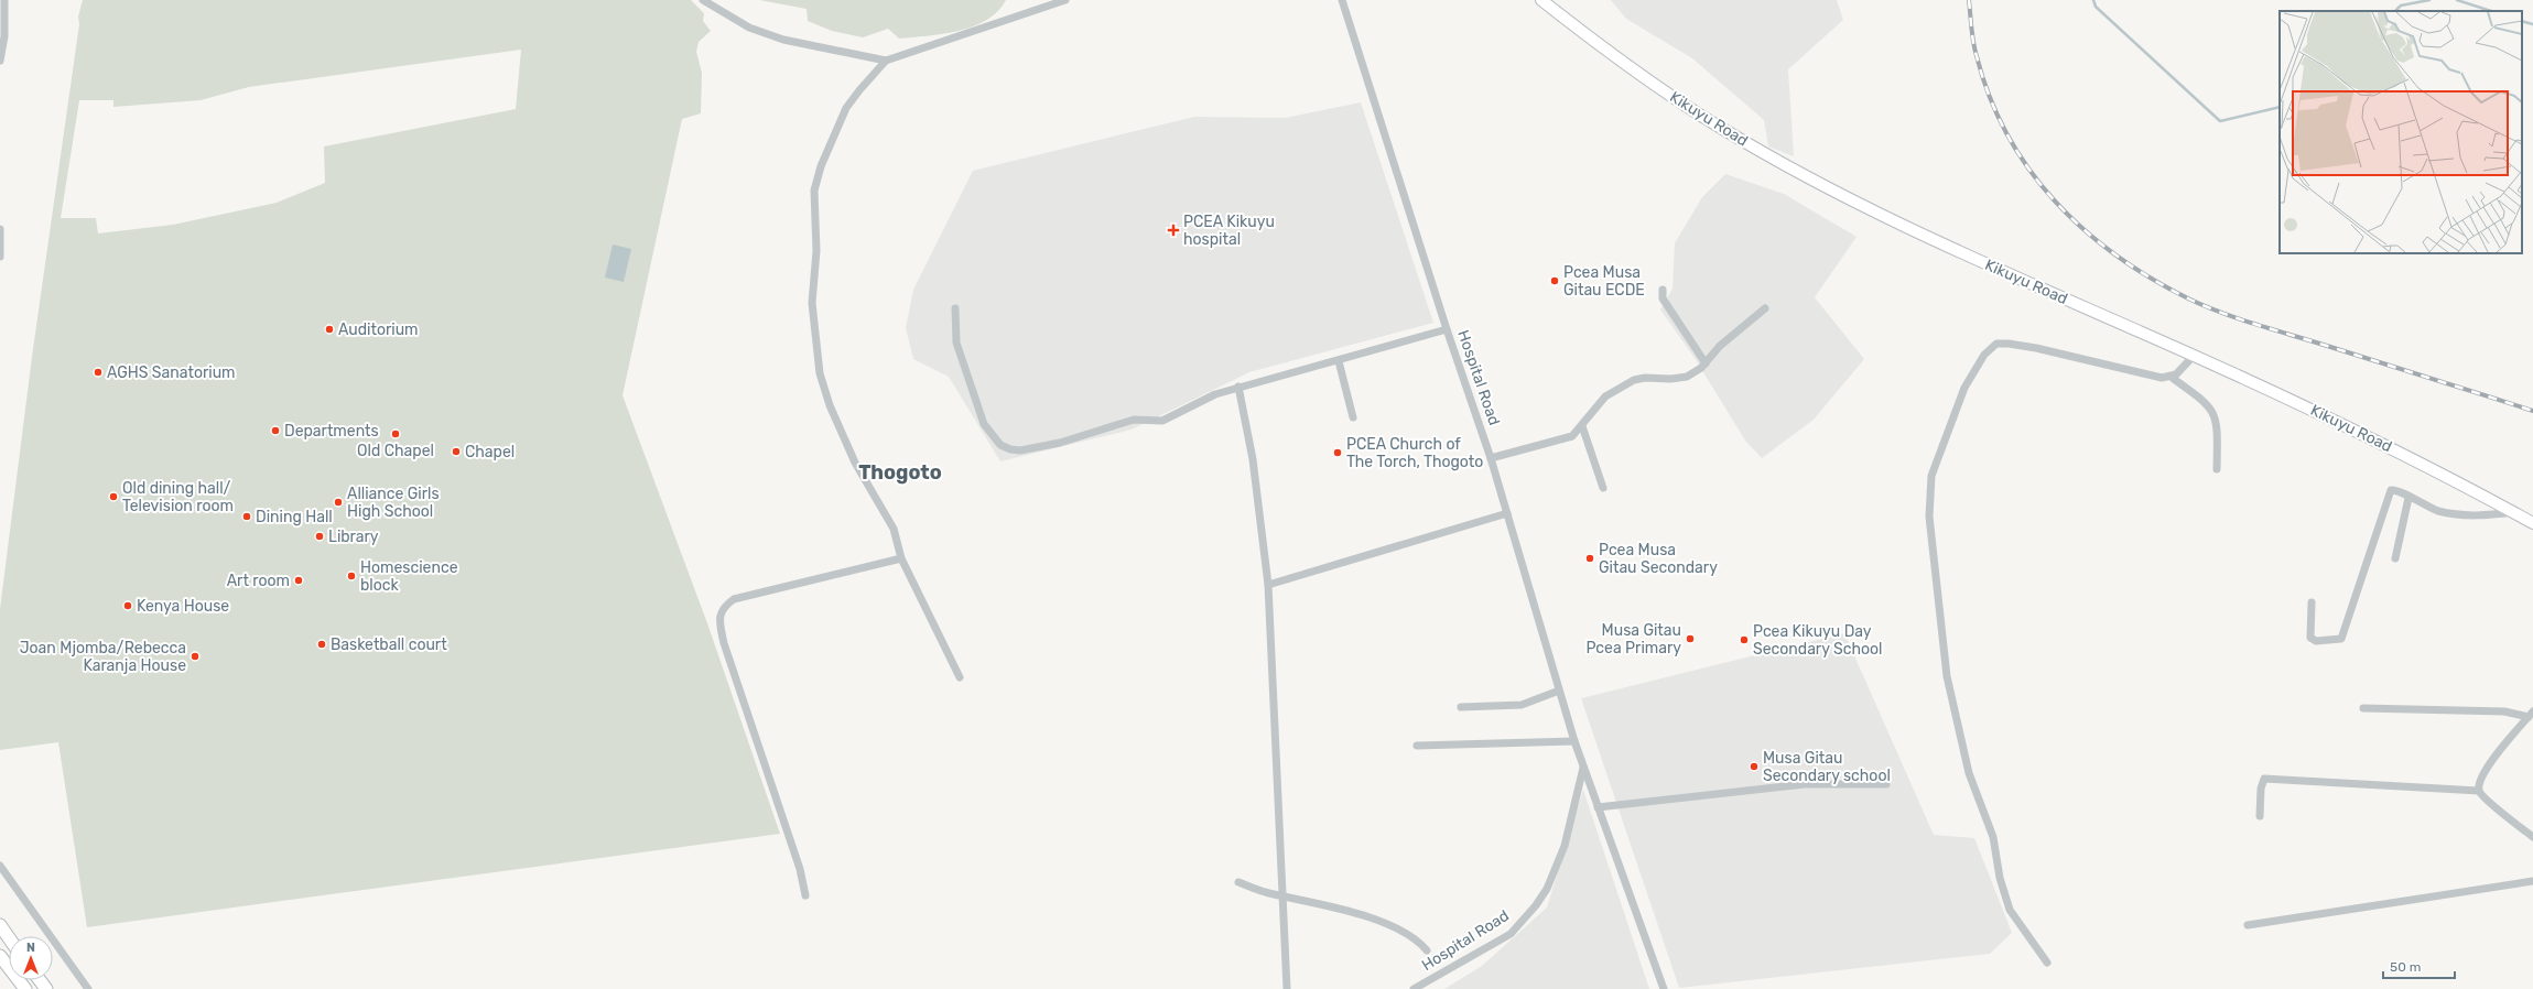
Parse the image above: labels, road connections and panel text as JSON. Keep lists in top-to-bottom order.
{
  "streets": {
    "main road": ["Kikuyu Road"],
    "street": ["Hospital Road"]
  },
  "districts": ["Thogoto"],
  "places": {
    "health": ["PCEA Kikuyu hospital"],
    "other": [
      "Pcea Musa Gitau ECDE",
      "Auditorium",
      "AGHS Sanatorium",
      "Departments",
      "Old Chapel",
      "Chapel",
      "PCEA Church of The Torch, Thogoto",
      "Old dining hall/ Television room",
      "Alliance Girls High School",
      "Dining Hall",
      "Library",
      "Pcea Musa Gitau Secondary",
      "Homescience block",
      "Art room",
      "Kenya House",
      "Musa Gitau Pcea Primary",
      "Pcea Kikuyu Day Secondary School",
      "Basketball court",
      "Joan Mjomba/Rebecca Karanja House",
      "Musa Gitau Secondary school"
    ]
  },
  "scale_bar": "50 m",
  "north": "top"
}
